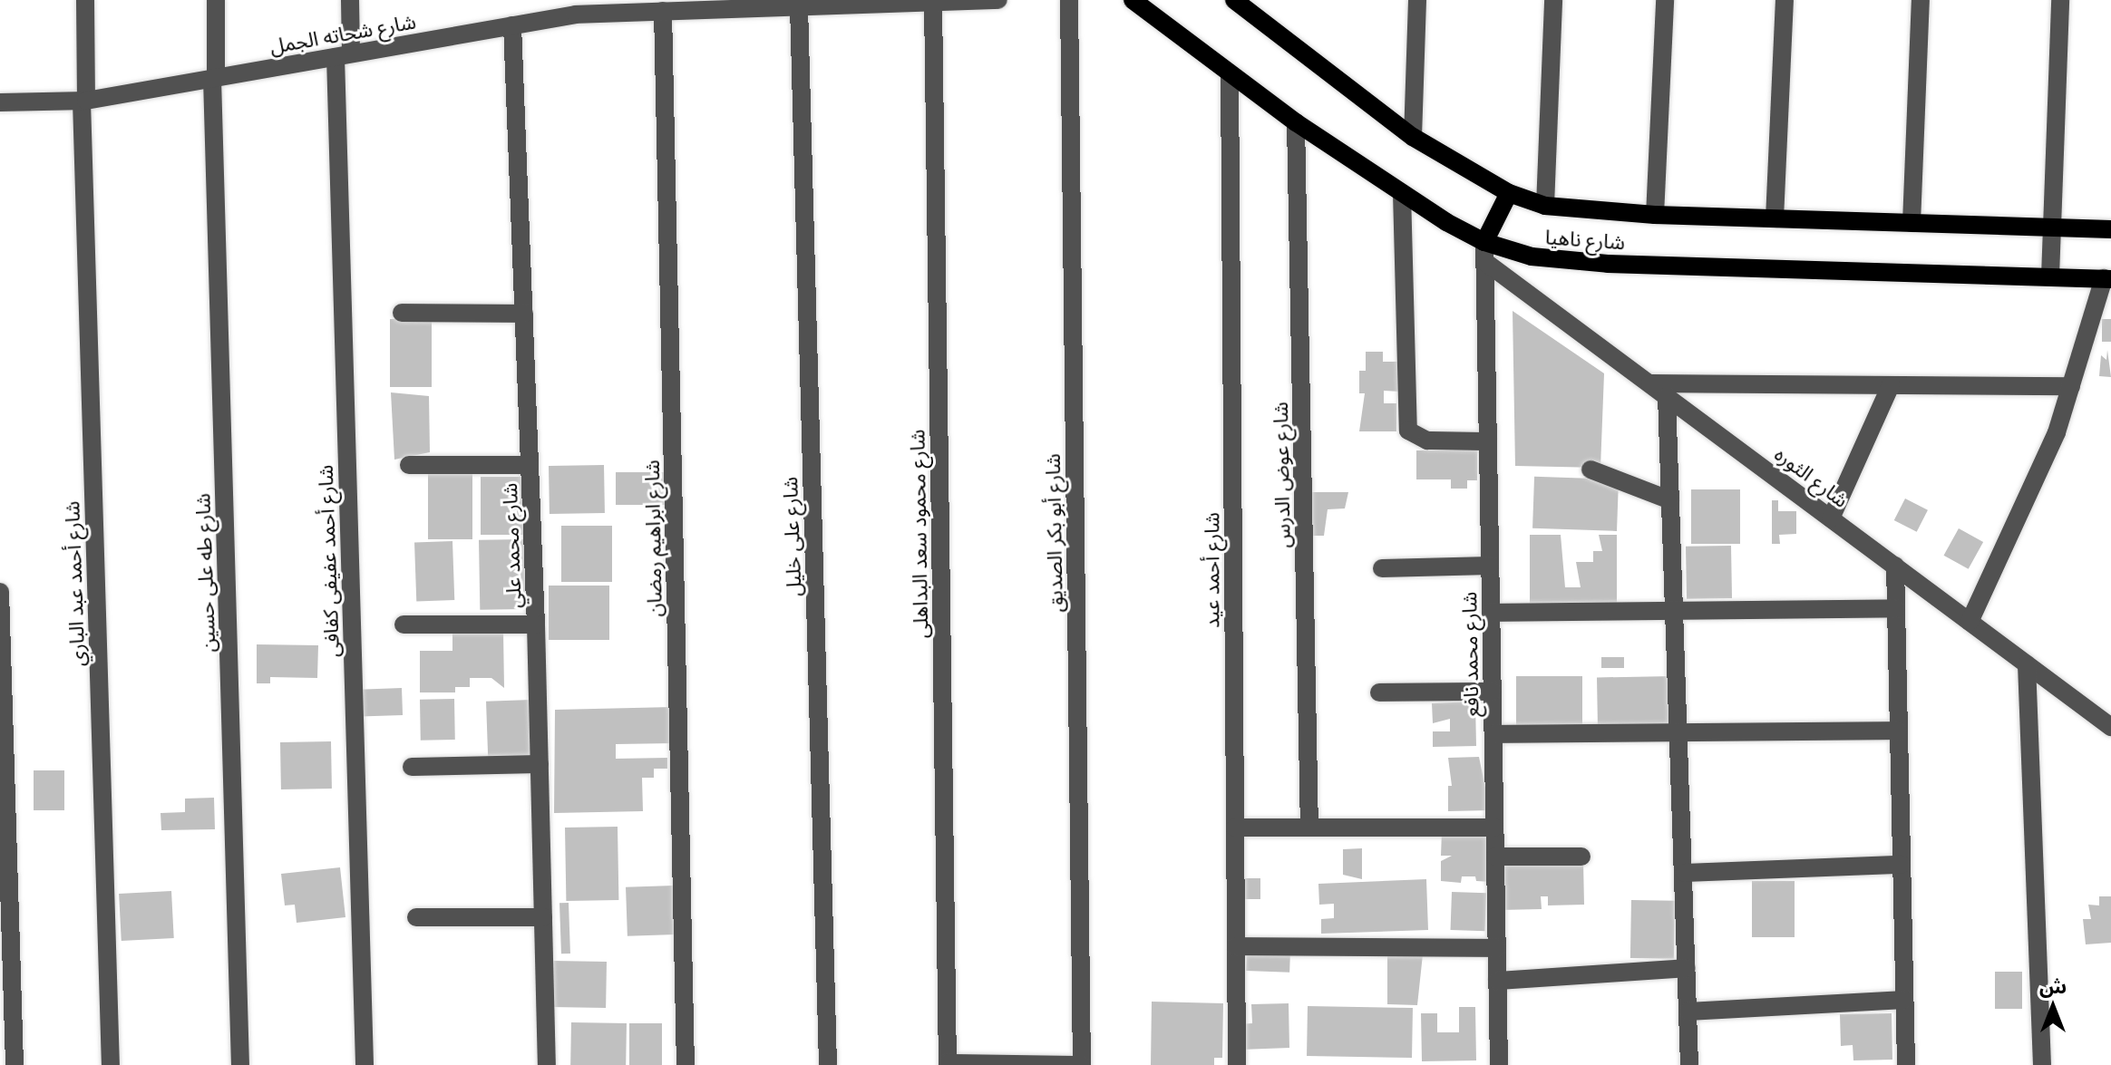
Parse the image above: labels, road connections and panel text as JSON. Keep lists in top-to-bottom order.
{
  "streets": {
    "main road": ["شارع ناهيا"],
    "street": [
      "شارع شحاته الجمل",
      "شارع عوض الدرس",
      "شارع الثوره",
      "شارع أبو بكر الصديق",
      "شارع محمود سعد البداهلى",
      "شارع على خليل",
      "شارع ابراهيم رمضان",
      "شارع محمد علي",
      "شارع أحمد عفيفى كفافى",
      "شارع أحمد عيد",
      "شارع طه على حسين",
      "شارع أحمد عبد الباري",
      "شارع محمد نافع"
    ]
  },
  "crossings": [
    ["شارع شحاته الجمل", "شارع محمود سعد البداهلى"],
    ["شارع شحاته الجمل", "شارع على خليل"],
    ["شارع شحاته الجمل", "شارع ابراهيم رمضان"],
    ["شارع شحاته الجمل", "شارع محمد علي"],
    ["شارع شحاته الجمل", "شارع أحمد عفيفى كفافى"],
    ["شارع شحاته الجمل", "شارع طه على حسين"],
    ["شارع شحاته الجمل", "شارع أحمد عبد الباري"],
    ["شارع ناهيا", "شارع عوض الدرس"],
    ["شارع ناهيا", "شارع أحمد عيد"],
    ["شارع ناهيا", "شارع محمد نافع"],
    ["شارع الثوره", "شارع محمد نافع"]
  ],
  "north": "top"
}
